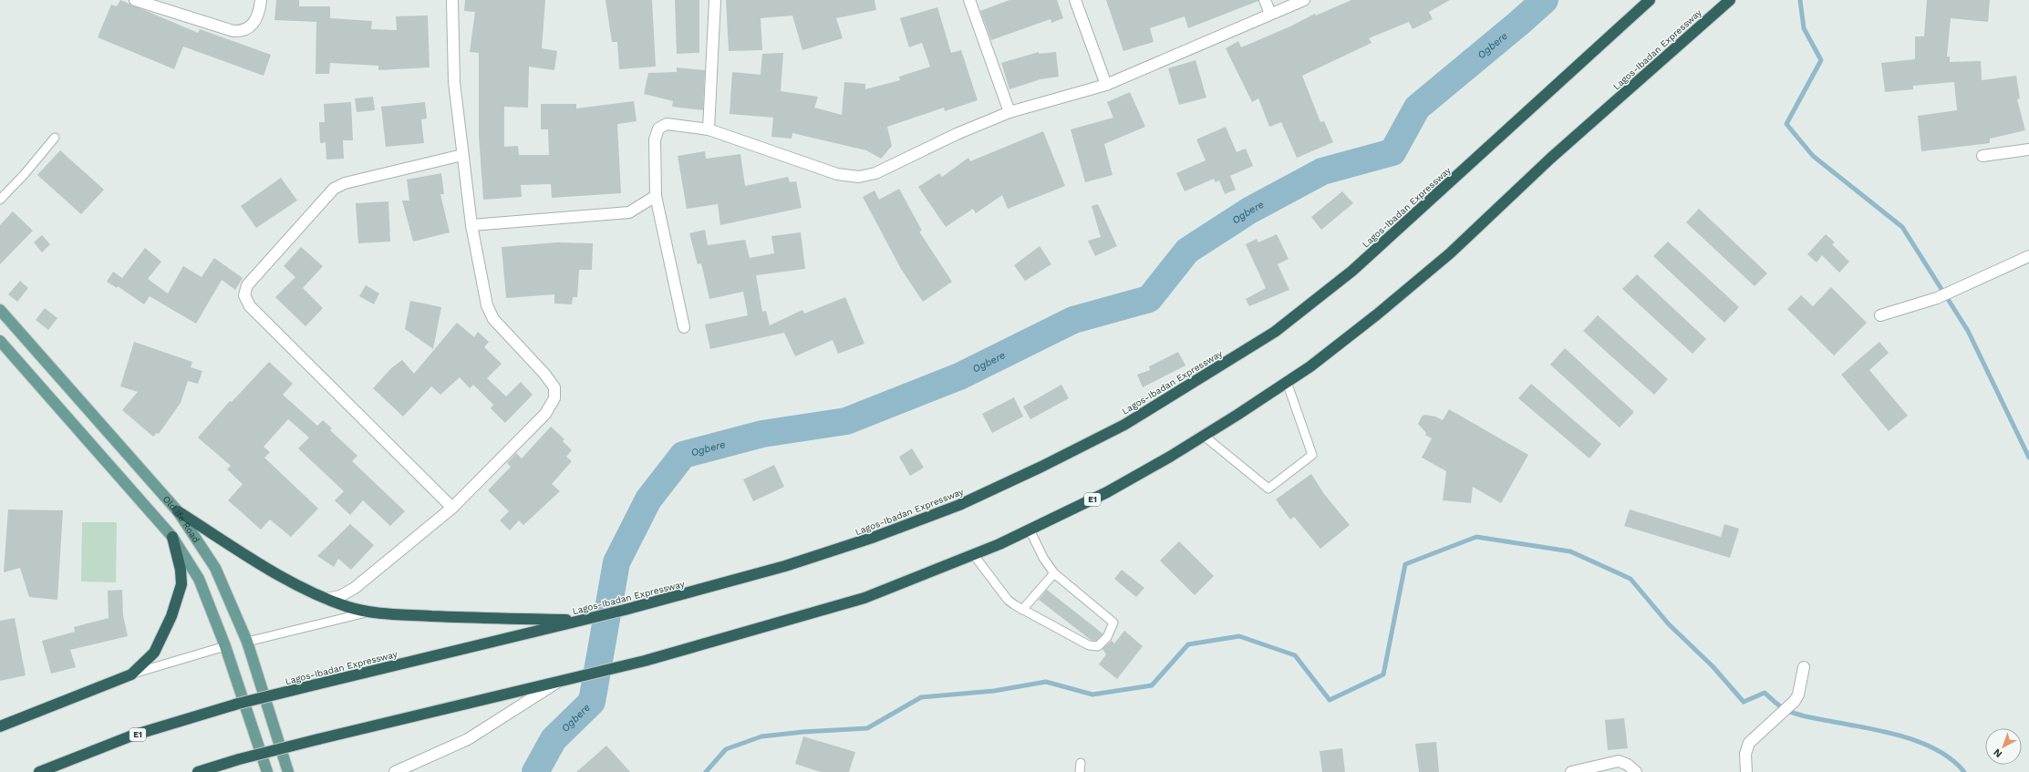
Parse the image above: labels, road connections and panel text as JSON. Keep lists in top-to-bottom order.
{
  "streets": {
    "highway": ["Lagos-Ibadan Expressway", "E1"],
    "main road": ["Old Ife Road"]
  },
  "water": ["Ogbere"],
  "north": "bottom left"
}
